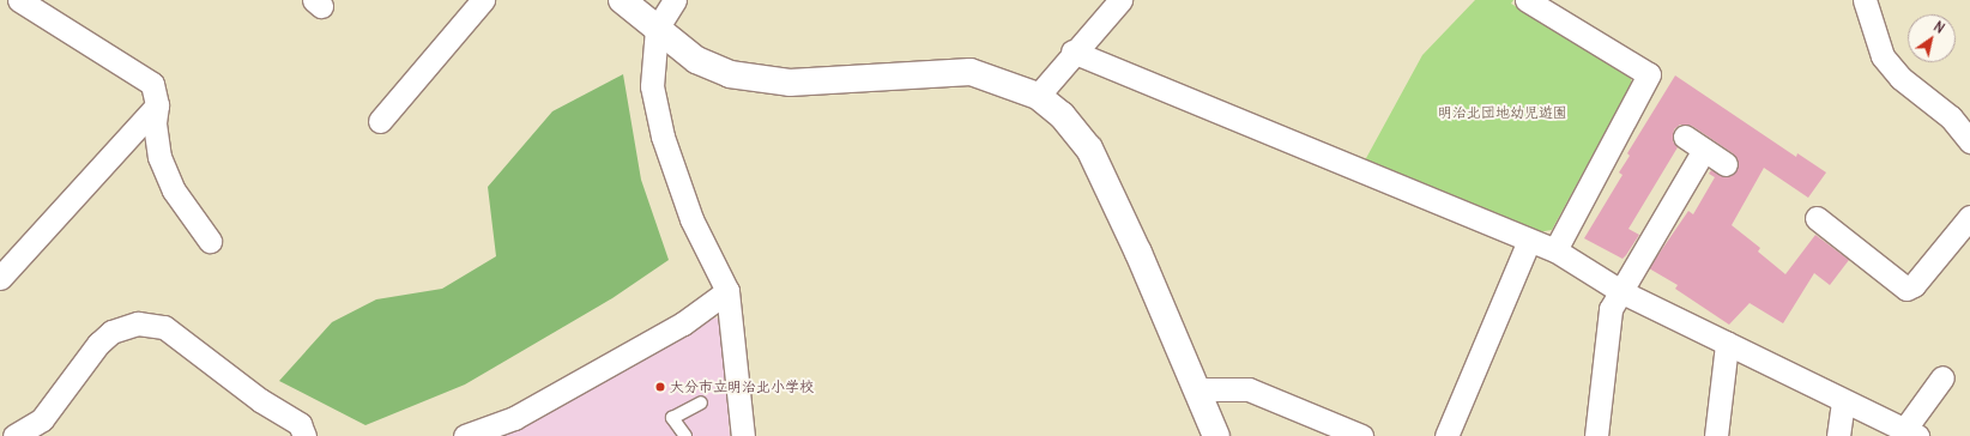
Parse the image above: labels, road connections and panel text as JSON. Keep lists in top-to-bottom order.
{
  "parks": ["明治北団地幼児遊園"],
  "places": ["大分市立明治北小学校"],
  "north": "top right"
}
